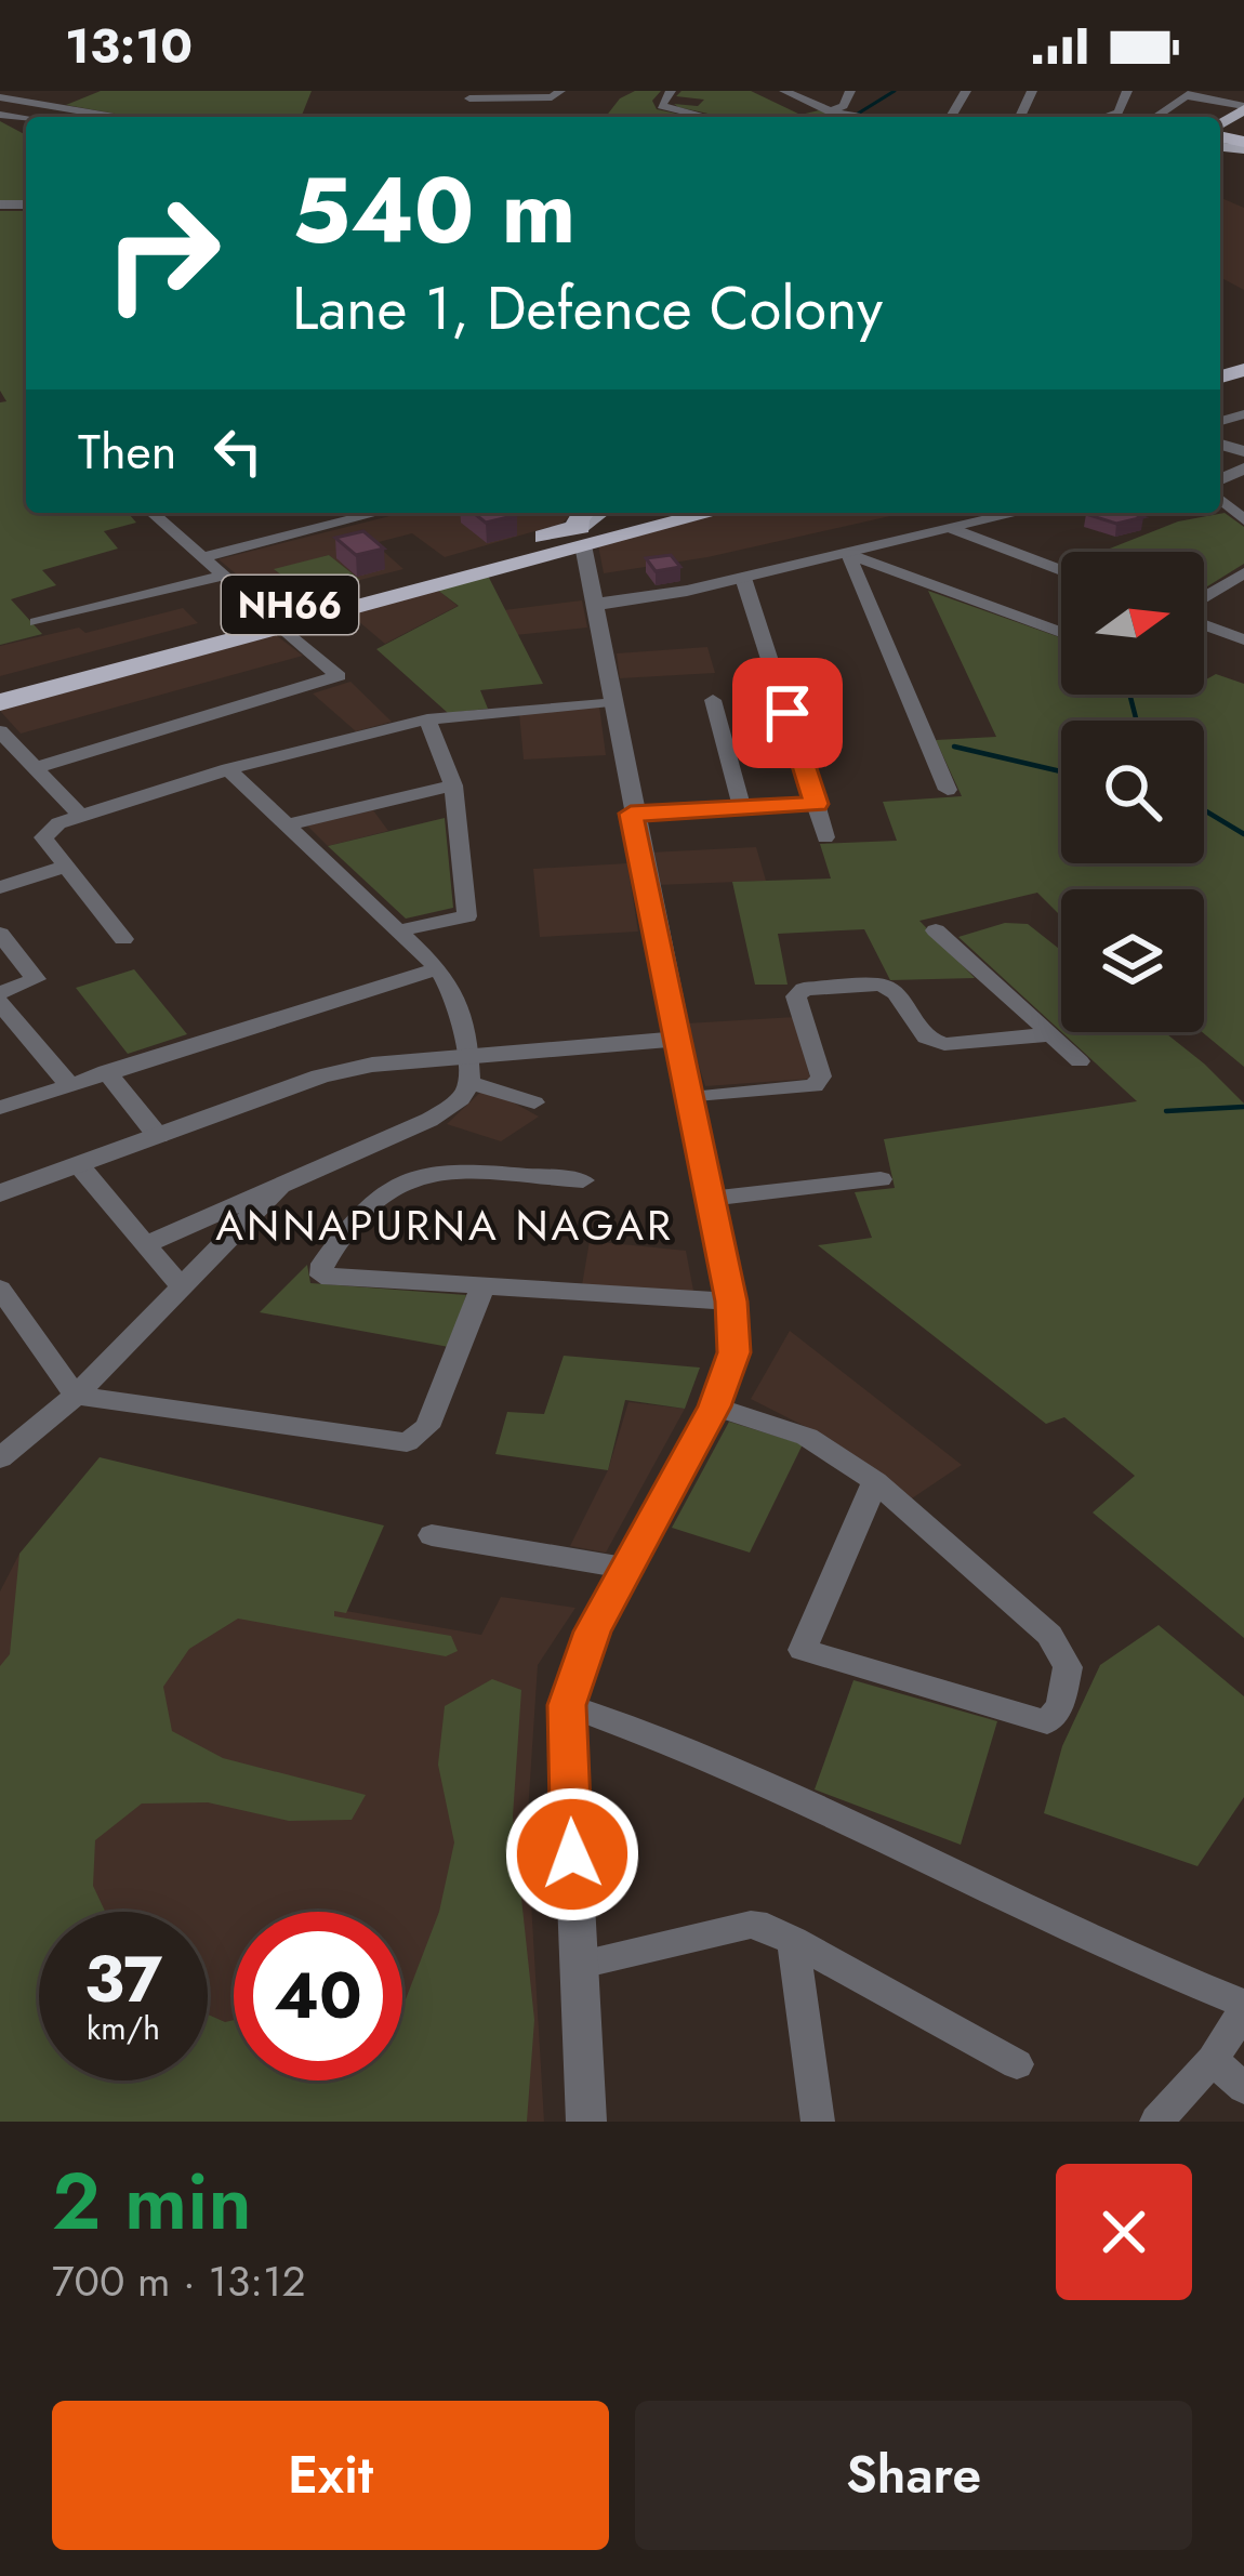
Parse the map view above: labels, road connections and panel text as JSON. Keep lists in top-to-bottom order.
{
  "streets": {
    "highway": ["NH66"]
  },
  "districts": ["ANNAPURNA NAGAR"],
  "north": "right",
  "page": {
    "status": "13:10",
    "turn": ["540 m", "Lane 1, Defence Colony"],
    "then": "Then",
    "speed": "37 km/h",
    "limit": "40",
    "heading": ["2 min", "700 m · 13:12"],
    "buttons": ["Exit", "Share"]
  }
}
